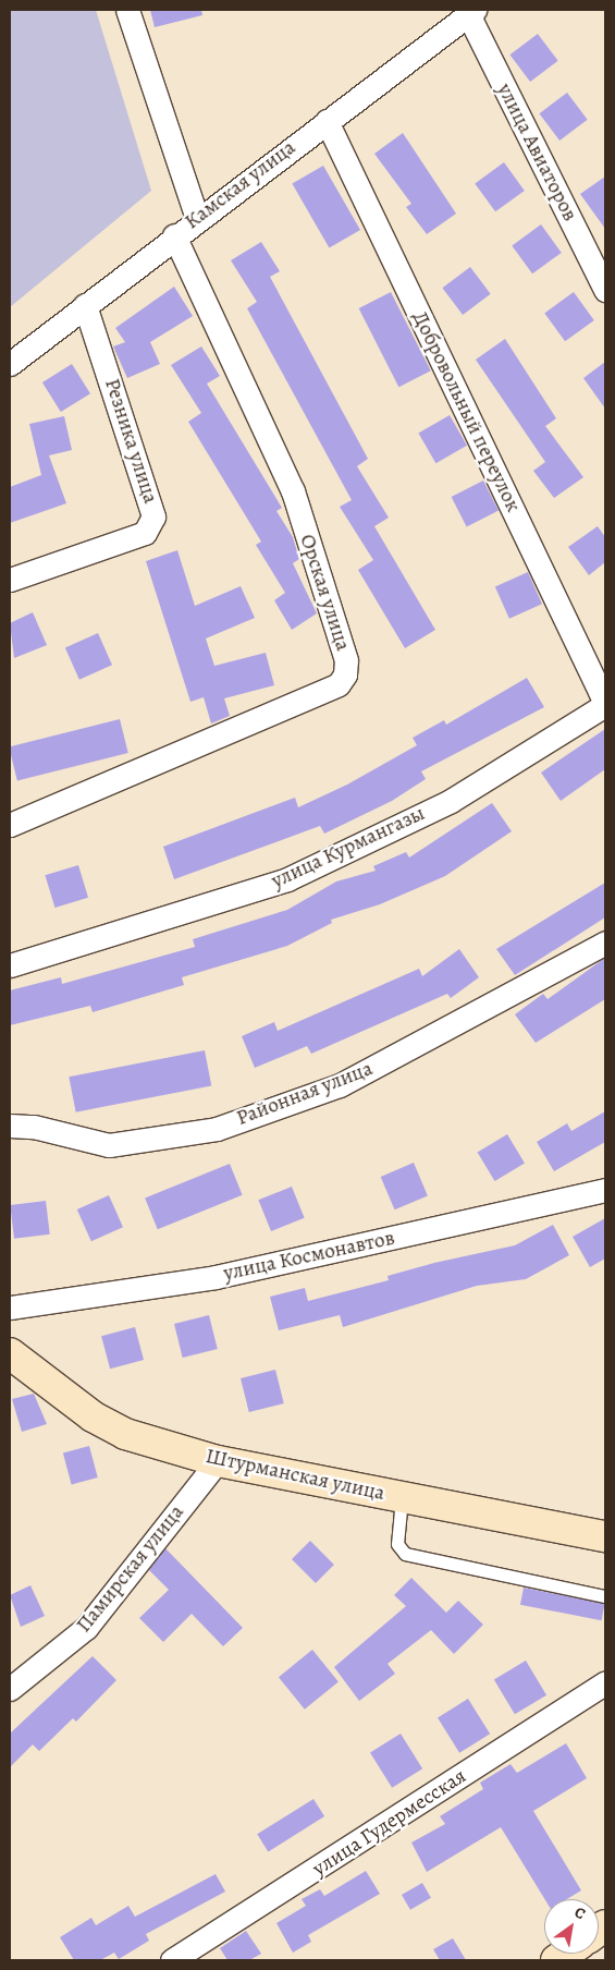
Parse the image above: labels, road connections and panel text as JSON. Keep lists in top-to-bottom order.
{
  "streets": {
    "street": [
      "улица Авиаторов",
      "Камская улица",
      "Добровольный переулок",
      "Резника улица",
      "Орская улица",
      "улица Курмангазы",
      "Районная улица",
      "улица Космонавтов",
      "Штурманская улица",
      "Памирская улица",
      "улица Гудермесская"
    ]
  },
  "crossings": [
    ["улица Авиаторов", "Камская улица"],
    ["Камская улица", "Добровольный переулок"],
    ["Камская улица", "Резника улица"],
    ["Камская улица", "Орская улица"],
    ["Добровольный переулок", "улица Курмангазы"],
    ["Штурманская улица", "Памирская улица"]
  ],
  "north": "top right"
}
